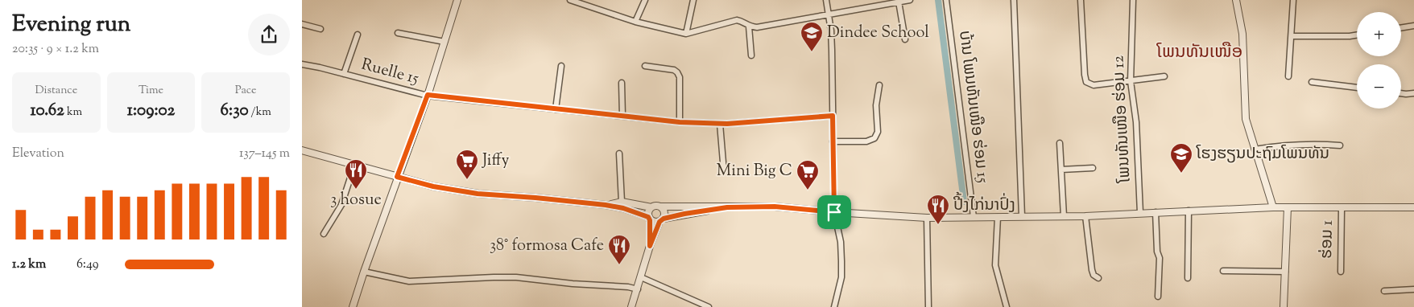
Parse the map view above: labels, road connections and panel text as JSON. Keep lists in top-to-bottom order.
{
  "streets": {
    "street": [
      "Ruelle 15",
      "ບ້ານ ໂພນທັນເໜືອ ຮ່ອມ 15",
      "ໂພນທັນເໜືອ ຮ່ອມ 12",
      "ຮ່ອມ 1"
    ]
  },
  "districts": ["ໂພນທັນເໜືອ"],
  "places": {
    "school or university": ["Dindee School", "ໂຮງຮຽນປະຖົມໂພນທັນ"],
    "supermarket": ["Jiffy", "Mini Big C"],
    "restaurant": ["3 hosue", "ປີ້ງໄກ່ນາປົ່ງ", "38° formosa Cafe"]
  },
  "page": {
    "heading": ["Evening run", "20:35 · 9 × 1.2 km"],
    "map_buttons": ["+", "−"],
    "stats": [
      ["Distance", "10.62 km"],
      ["Time", "1:09:02"],
      ["Pace", "6:30 /km"]
    ],
    "chart": ["Elevation", "137–145 m"],
    "list": [
      {
        "name": "1.2 km",
        "note": "6:49"
      }
    ]
  }
}
